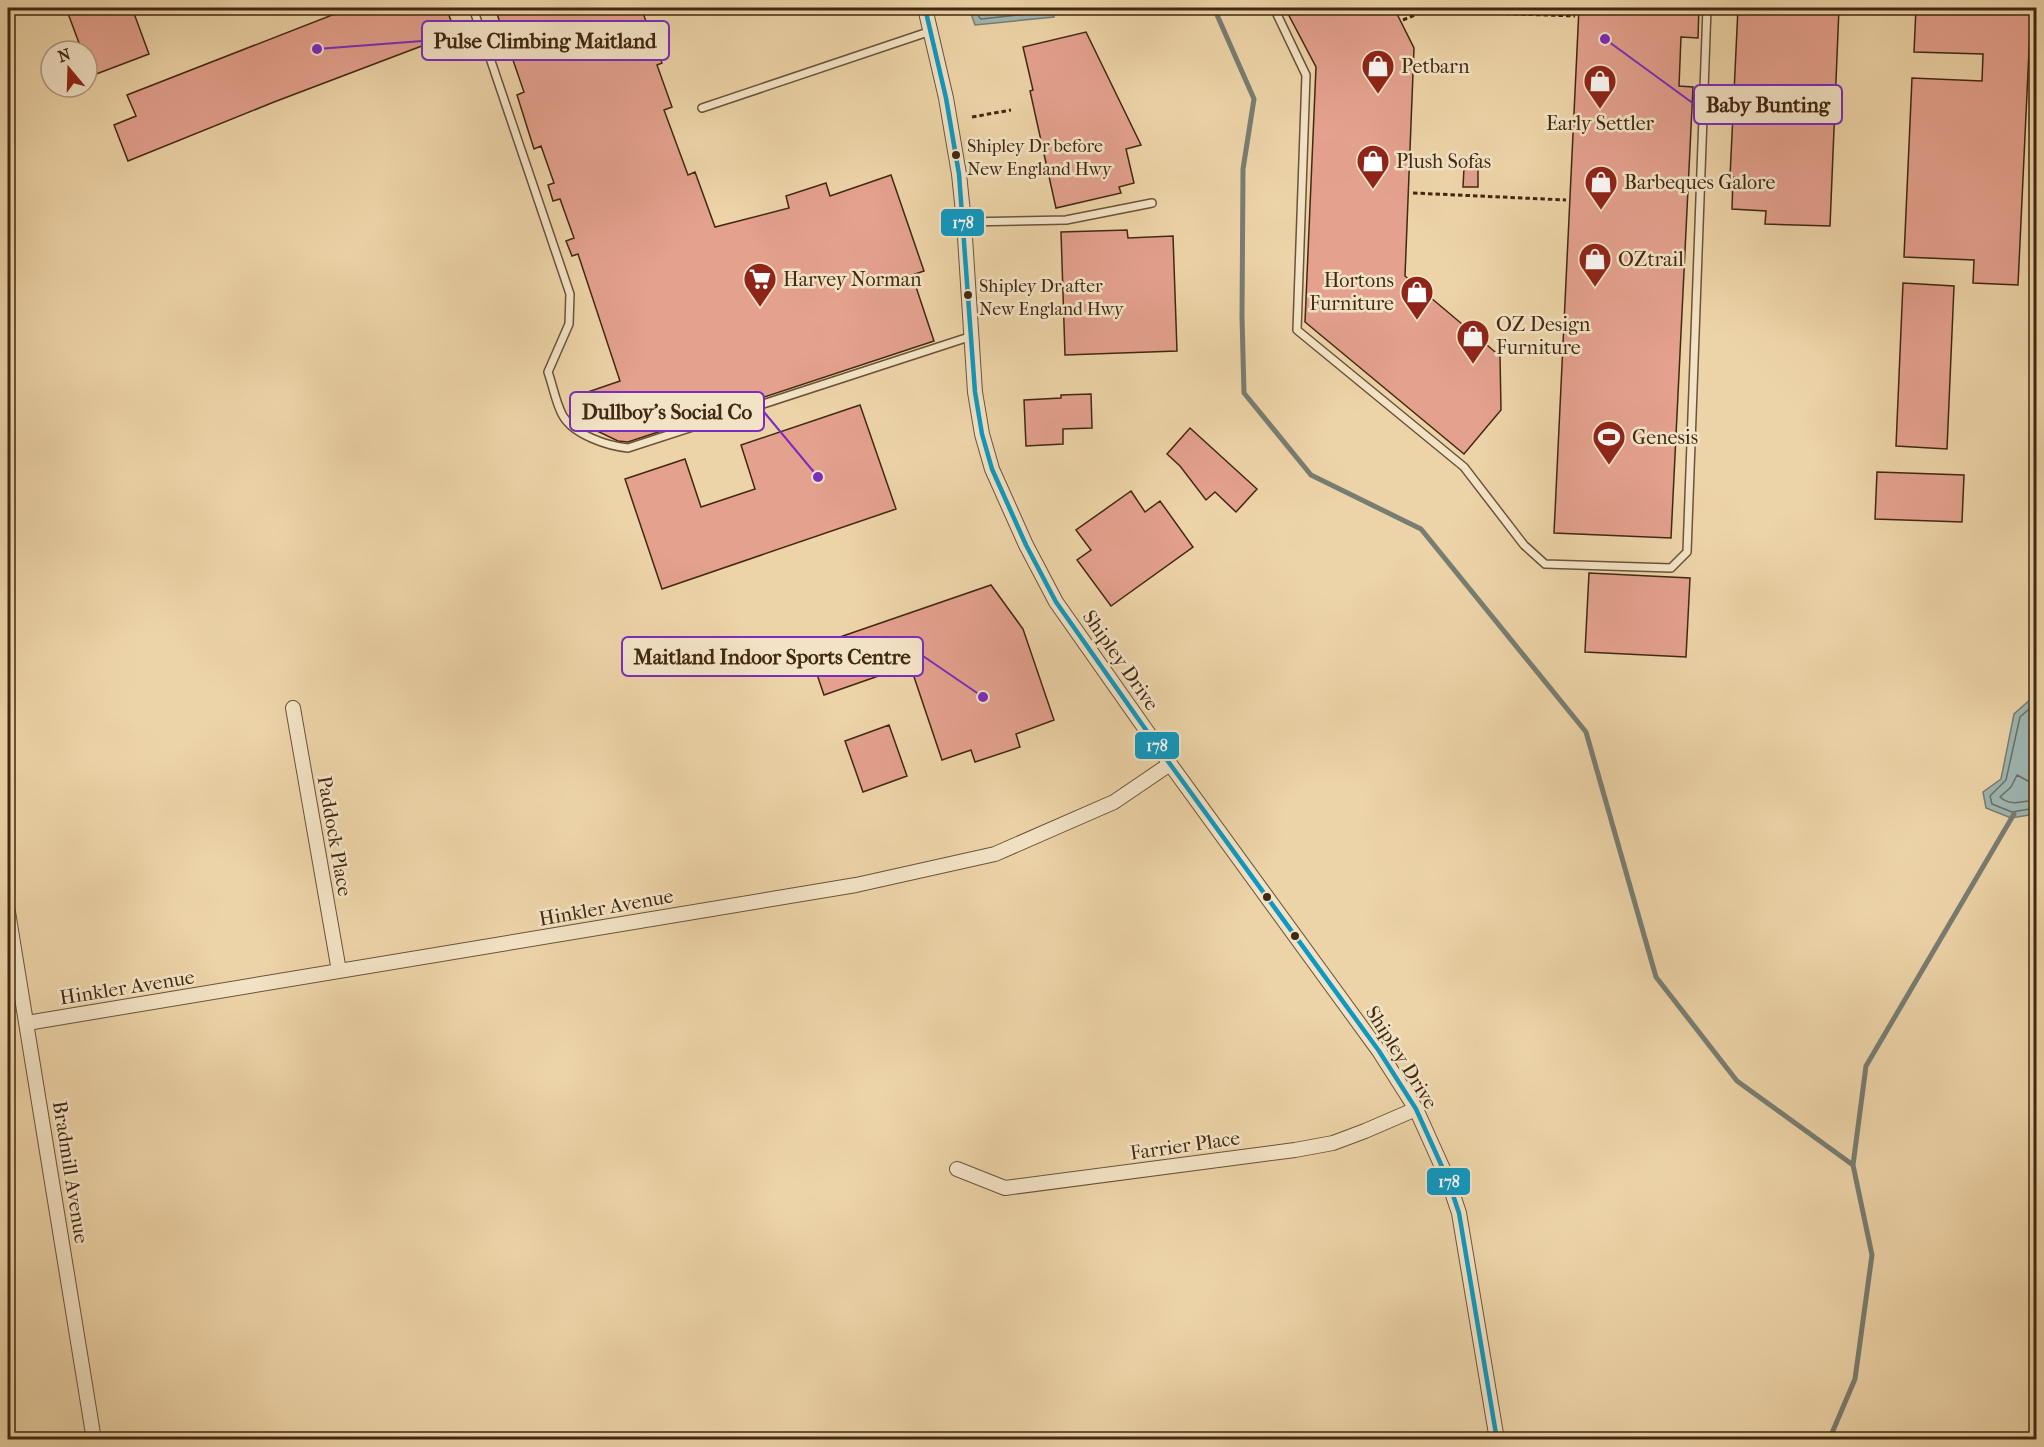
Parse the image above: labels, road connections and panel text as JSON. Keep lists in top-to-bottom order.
{
  "streets": {
    "street": [
      "Shipley Drive",
      "Paddock Place",
      "Hinkler Avenue",
      "Farrier Place",
      "Bradmill Avenue"
    ]
  },
  "crossings": [
    ["Shipley Drive", "Hinkler Avenue"],
    ["Shipley Drive", "Farrier Place"],
    ["Paddock Place", "Hinkler Avenue"],
    ["Hinkler Avenue", "Bradmill Avenue"]
  ],
  "places": {
    "other": [
      "Baby Bunting",
      "Pulse Climbing Maitland",
      "Shipley Dr before New England Hwy",
      "Shipley Dr after New England Hwy",
      "Dullboy's Social Co",
      "Maitland Indoor Sports Centre"
    ],
    "shop": [
      "Petbarn",
      "Early Settler",
      "Plush Sofas",
      "Barbeques Galore",
      "OZtrail",
      "Hortons Furniture",
      "OZ Design Furniture"
    ],
    "supermarket": ["Harvey Norman"],
    "sports": ["Genesis"]
  },
  "lines": ["transit line 178"],
  "north": "top"
}
